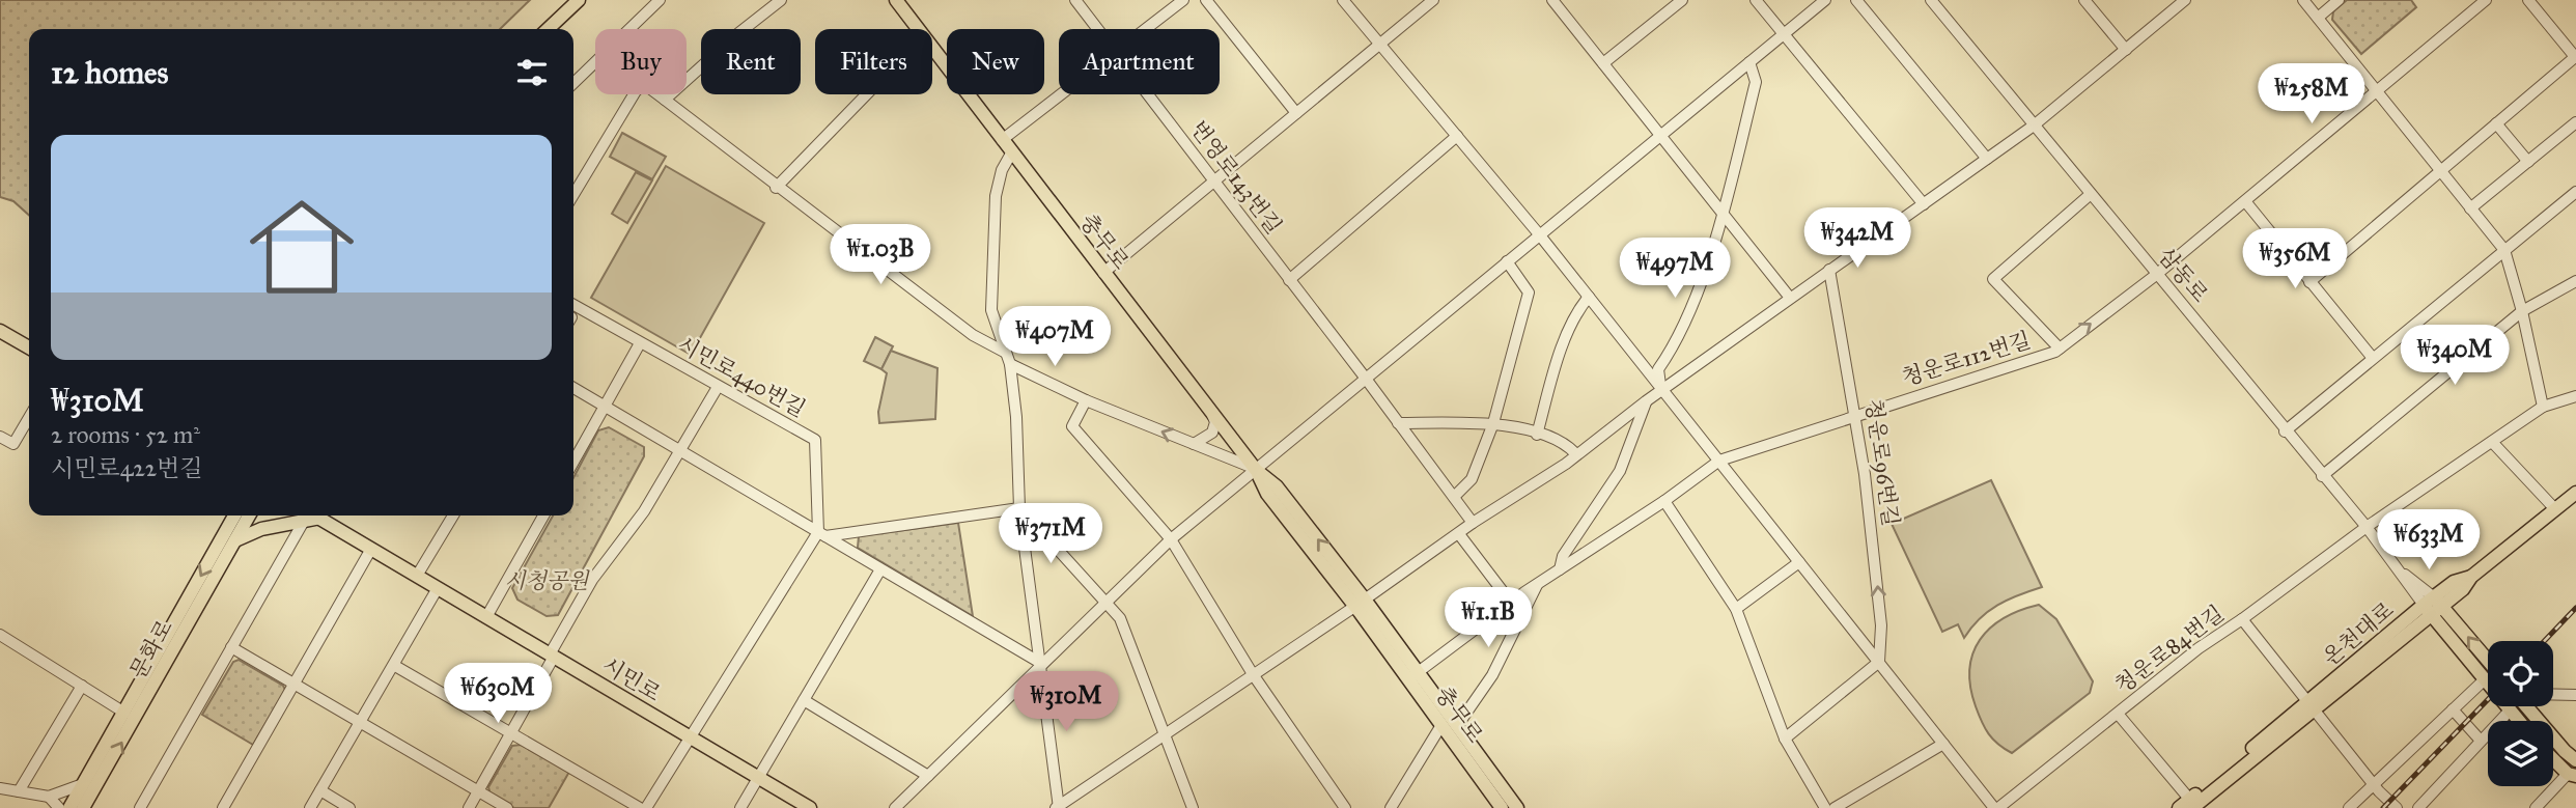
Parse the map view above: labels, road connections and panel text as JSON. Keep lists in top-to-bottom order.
{
  "streets": {
    "main road": [
      "충무로",
      "온천대로",
      "문화로",
      "시민로"
    ],
    "street": [
      "번영로143번길",
      "삼동로",
      "청운로112번길",
      "시민로440번길",
      "청운로96번길",
      "청운로84번길"
    ]
  },
  "crossings": [
    ["충무로", "청운로112번길"],
    ["삼동로", "청운로112번길"],
    ["삼동로", "온천대로"],
    ["삼동로", "청운로84번길"],
    ["청운로112번길", "청운로96번길"],
    ["온천대로", "청운로84번길"]
  ],
  "one_way": ["청운로96번길"],
  "parks": ["시청공원"],
  "page": {
    "chip": [
      "Buy",
      "Rent",
      "Filters",
      "New",
      "Apartment"
    ],
    "heading": "12 homes",
    "price": [
      "₩258M",
      "₩342M",
      "₩1.03B",
      "₩356M",
      "₩497M",
      "₩407M",
      "₩340M",
      "₩371M",
      "₩633M",
      "₩1.1B",
      "₩630M",
      "₩310M"
    ],
    "list": [
      {
        "name": "₩310M",
        "note": "2 rooms · 52 m² · 시민로422번길"
      }
    ]
  }
}
